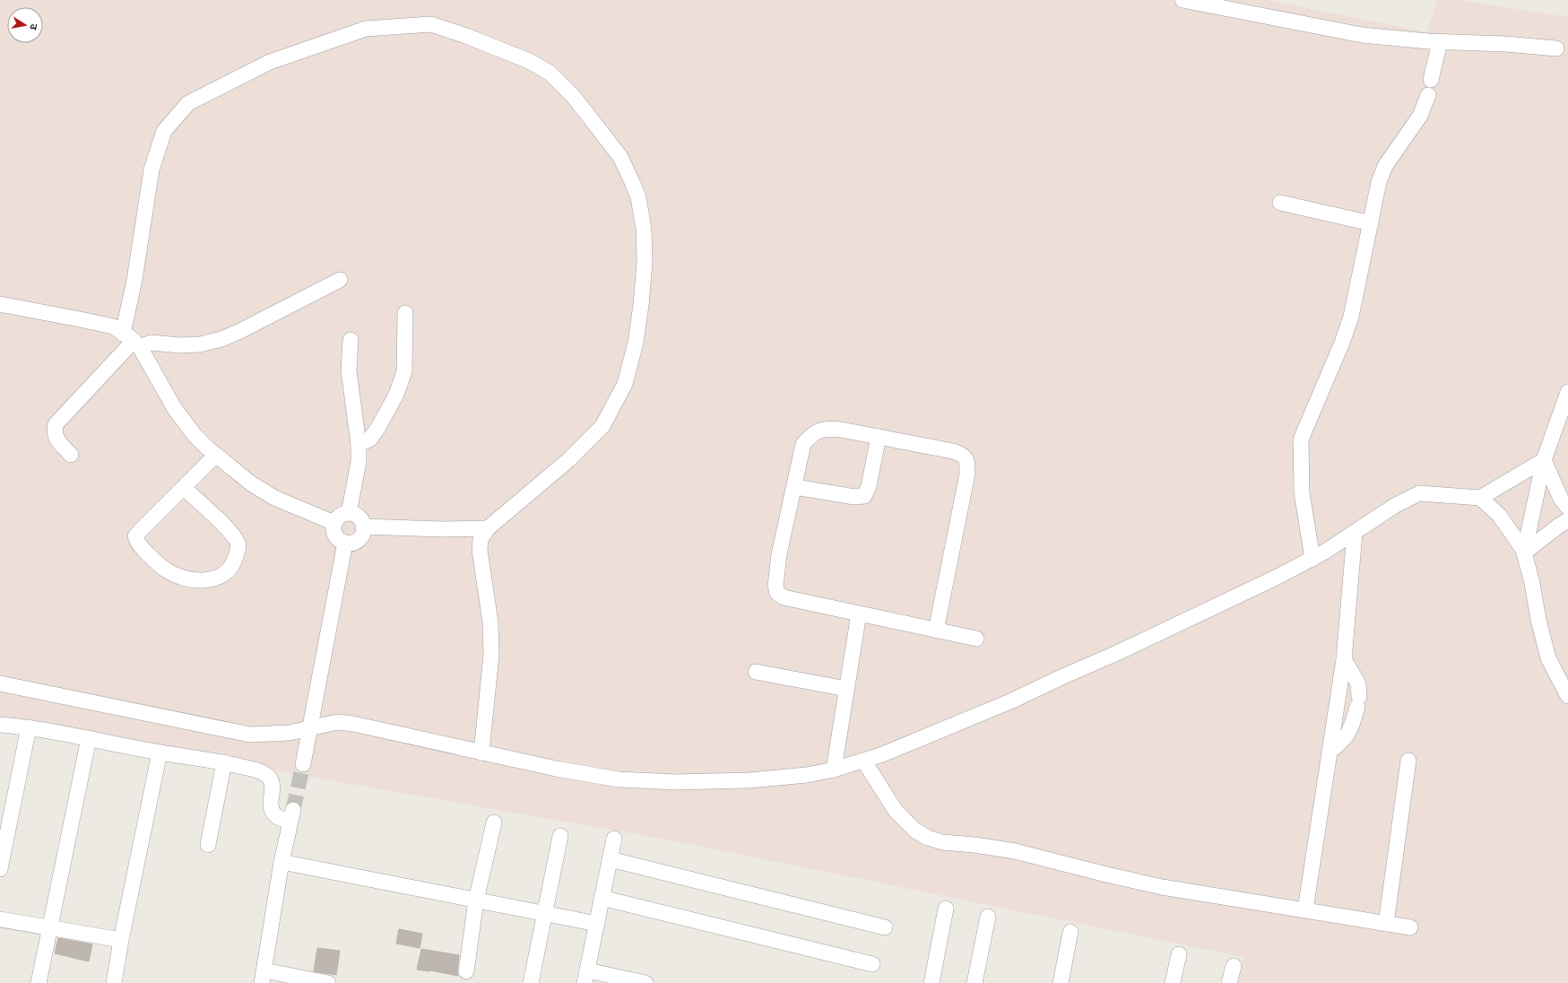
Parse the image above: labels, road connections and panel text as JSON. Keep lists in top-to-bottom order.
{
  "north": "right"
}
